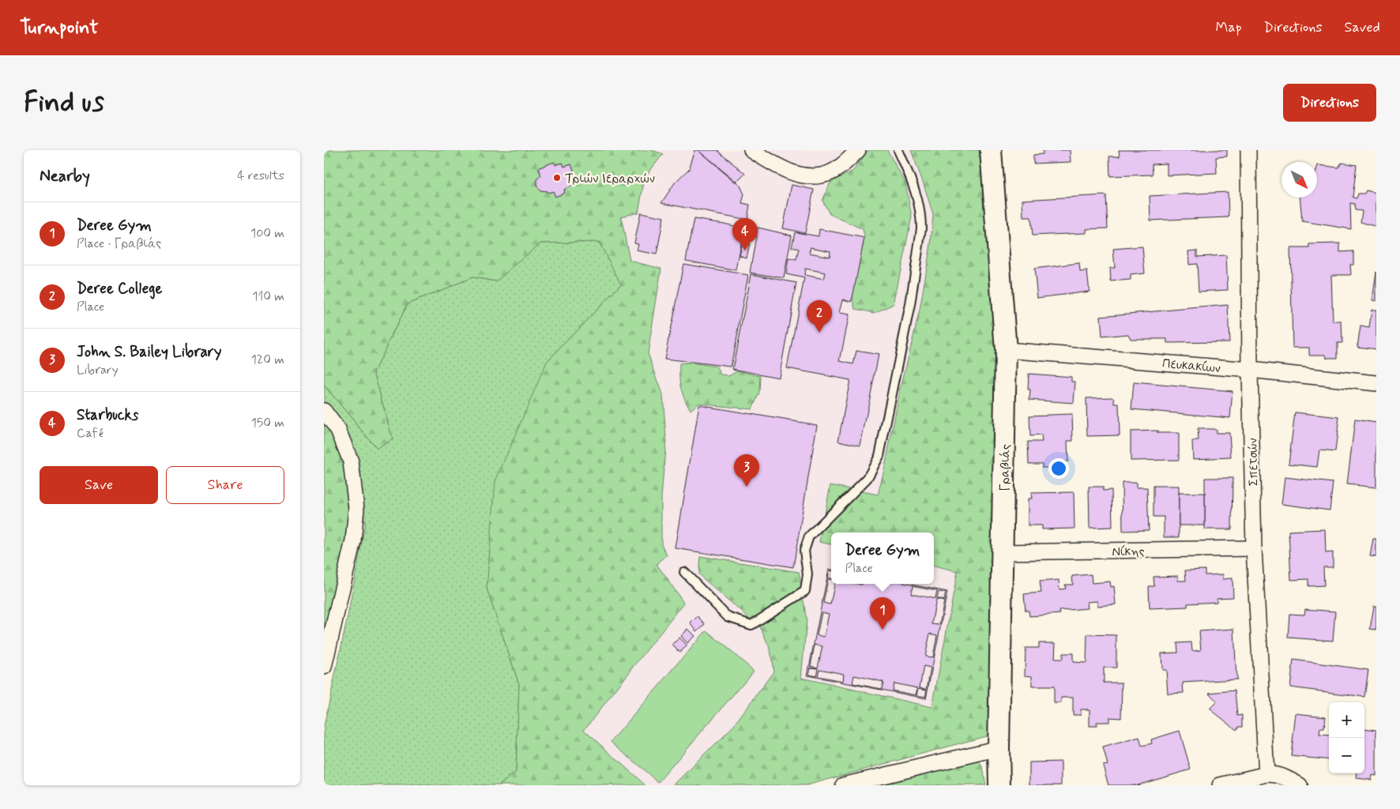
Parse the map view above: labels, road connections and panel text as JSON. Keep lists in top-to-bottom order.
{
  "streets": {
    "street": [
      "Πευκακίων",
      "Σπετσών",
      "Γραβιάς",
      "Νίκης"
    ]
  },
  "crossings": [
    ["Πευκακίων", "Σπετσών"],
    ["Πευκακίων", "Γραβιάς"],
    ["Σπετσών", "Νίκης"],
    ["Γραβιάς", "Νίκης"]
  ],
  "places": ["Τριών Ιεραρχών"],
  "north": "bottom right",
  "page": {
    "header": "Turnpoint",
    "nav": ["Map", "Directions", "Saved"],
    "buttons": [
      "Directions",
      ["Save", "Share"]
    ],
    "title": "Find us",
    "heading": ["Nearby", "4 results"],
    "list": [
      {
        "mark": "1",
        "name": "Deree Gym",
        "note": "Place · Γραβιάς",
        "value": "100 m"
      },
      {
        "mark": "2",
        "name": "Deree College",
        "note": "Place",
        "value": "110 m"
      },
      {
        "mark": "3",
        "name": "John S. Bailey Library",
        "note": "Library",
        "value": "120 m"
      },
      {
        "mark": "4",
        "name": "Starbucks",
        "note": "Café",
        "value": "150 m"
      }
    ],
    "pins": [
      "4",
      "2",
      "3",
      "1"
    ],
    "popup": ["Deree Gym", "Place"],
    "map_buttons": ["+", "−"]
  }
}
